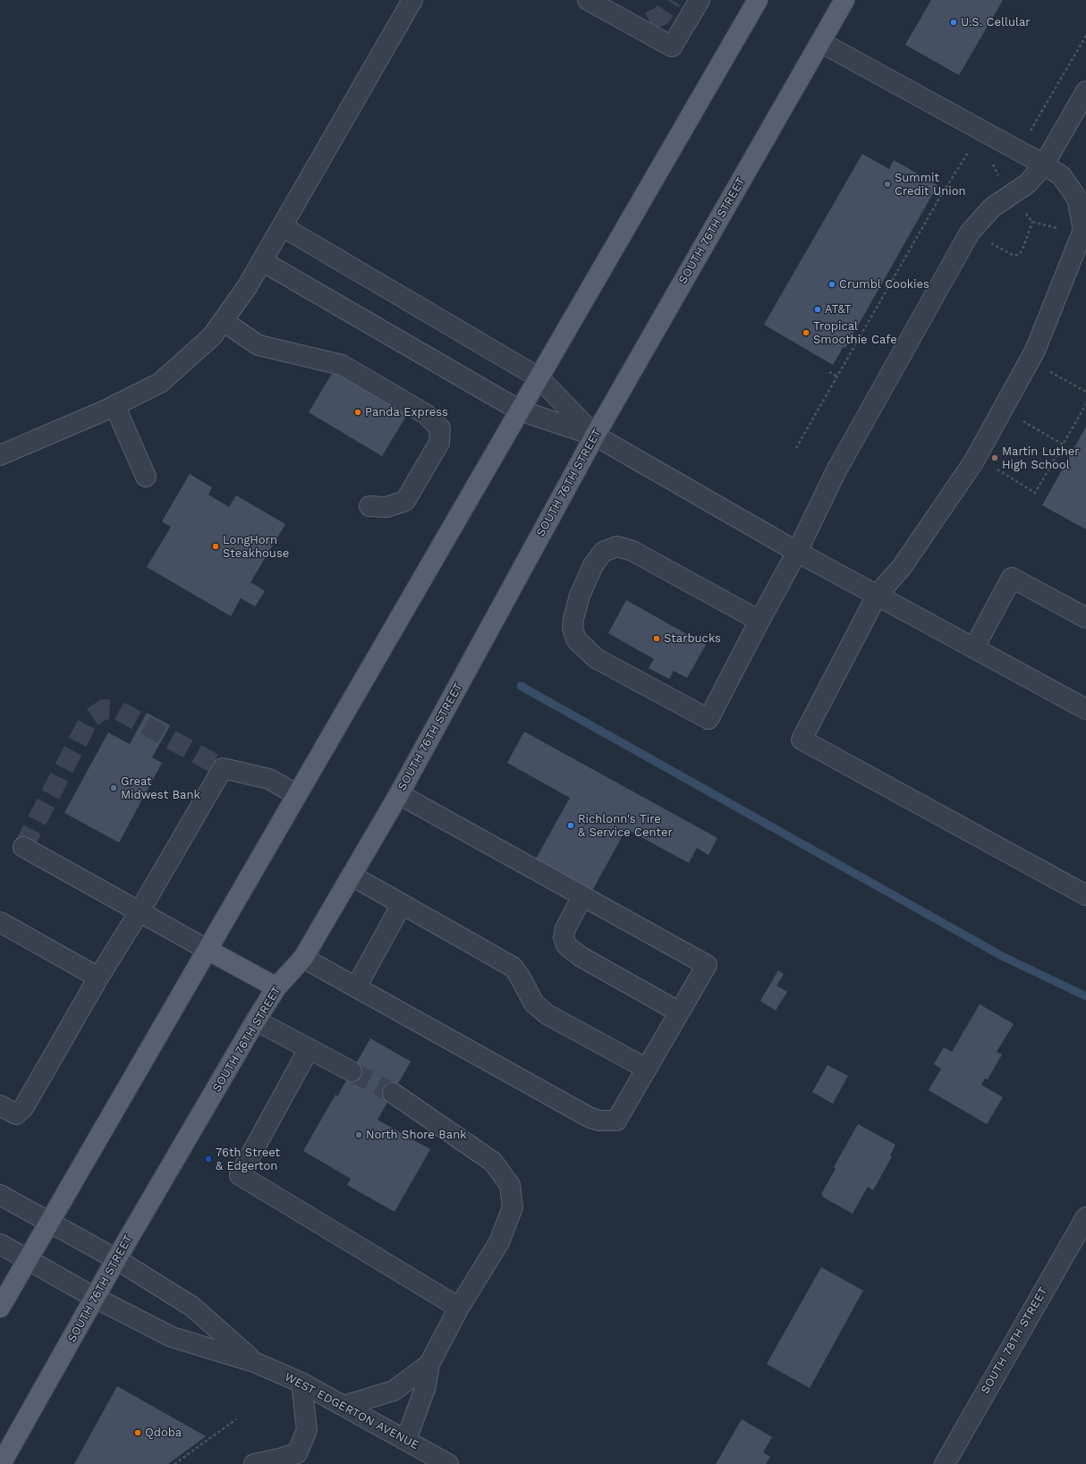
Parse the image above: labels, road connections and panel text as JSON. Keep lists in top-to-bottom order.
{
  "streets": {
    "main road": ["SOUTH 76TH STREET"],
    "street": ["SOUTH 78TH STREET", "WEST EDGERTON AVENUE"]
  },
  "crossings": [
    ["SOUTH 76TH STREET", "WEST EDGERTON AVENUE"]
  ],
  "places": [
    "U.S. Cellular",
    "Summit Credit Union",
    "Crumbl Cookies",
    "AT&T",
    "Tropical Smoothie Cafe",
    "Panda Express",
    "Martin Luther High School",
    "LongHorn Steakhouse",
    "Starbucks",
    "Great Midwest Bank",
    "Richlonn's Tire & Service Center",
    "North Shore Bank",
    "76th Street & Edgerton",
    "Qdoba"
  ]
}
